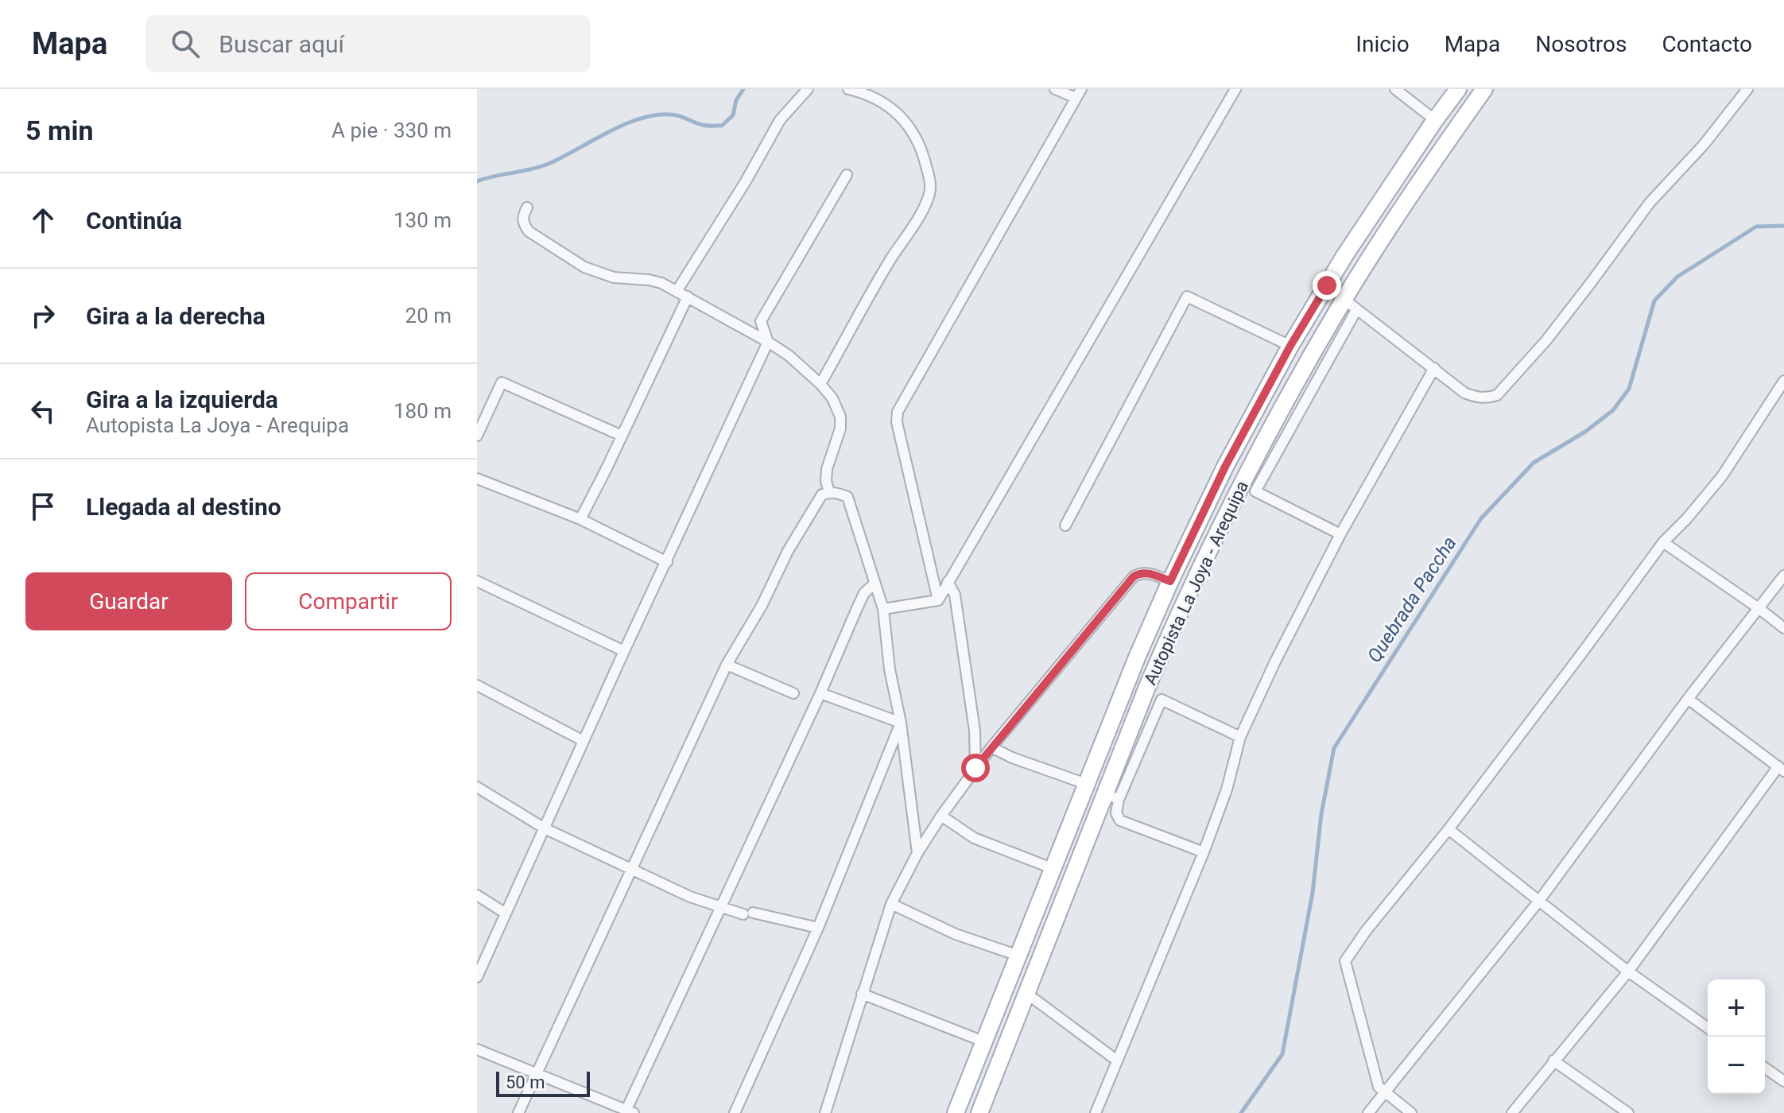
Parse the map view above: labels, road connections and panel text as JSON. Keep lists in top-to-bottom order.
{
  "streets": {
    "main road": ["Autopista La Joya - Arequipa"]
  },
  "water": ["Quebrada Paccha"],
  "scale_bar": "50 m",
  "page": {
    "header": "Mapa",
    "search": "Buscar aquí",
    "nav": [
      "Inicio",
      "Mapa",
      "Nosotros",
      "Contacto"
    ],
    "heading": ["5 min", "A pie · 330 m"],
    "list": [
      ["Continúa", "130 m"],
      ["Gira a la derecha", "20 m"],
      ["Gira a la izquierda", "Autopista La Joya - Arequipa", "180 m"],
      "Llegada al destino"
    ],
    "buttons": ["Guardar", "Compartir"],
    "map_buttons": ["+", "−"],
    "scale": "50 m"
  }
}
